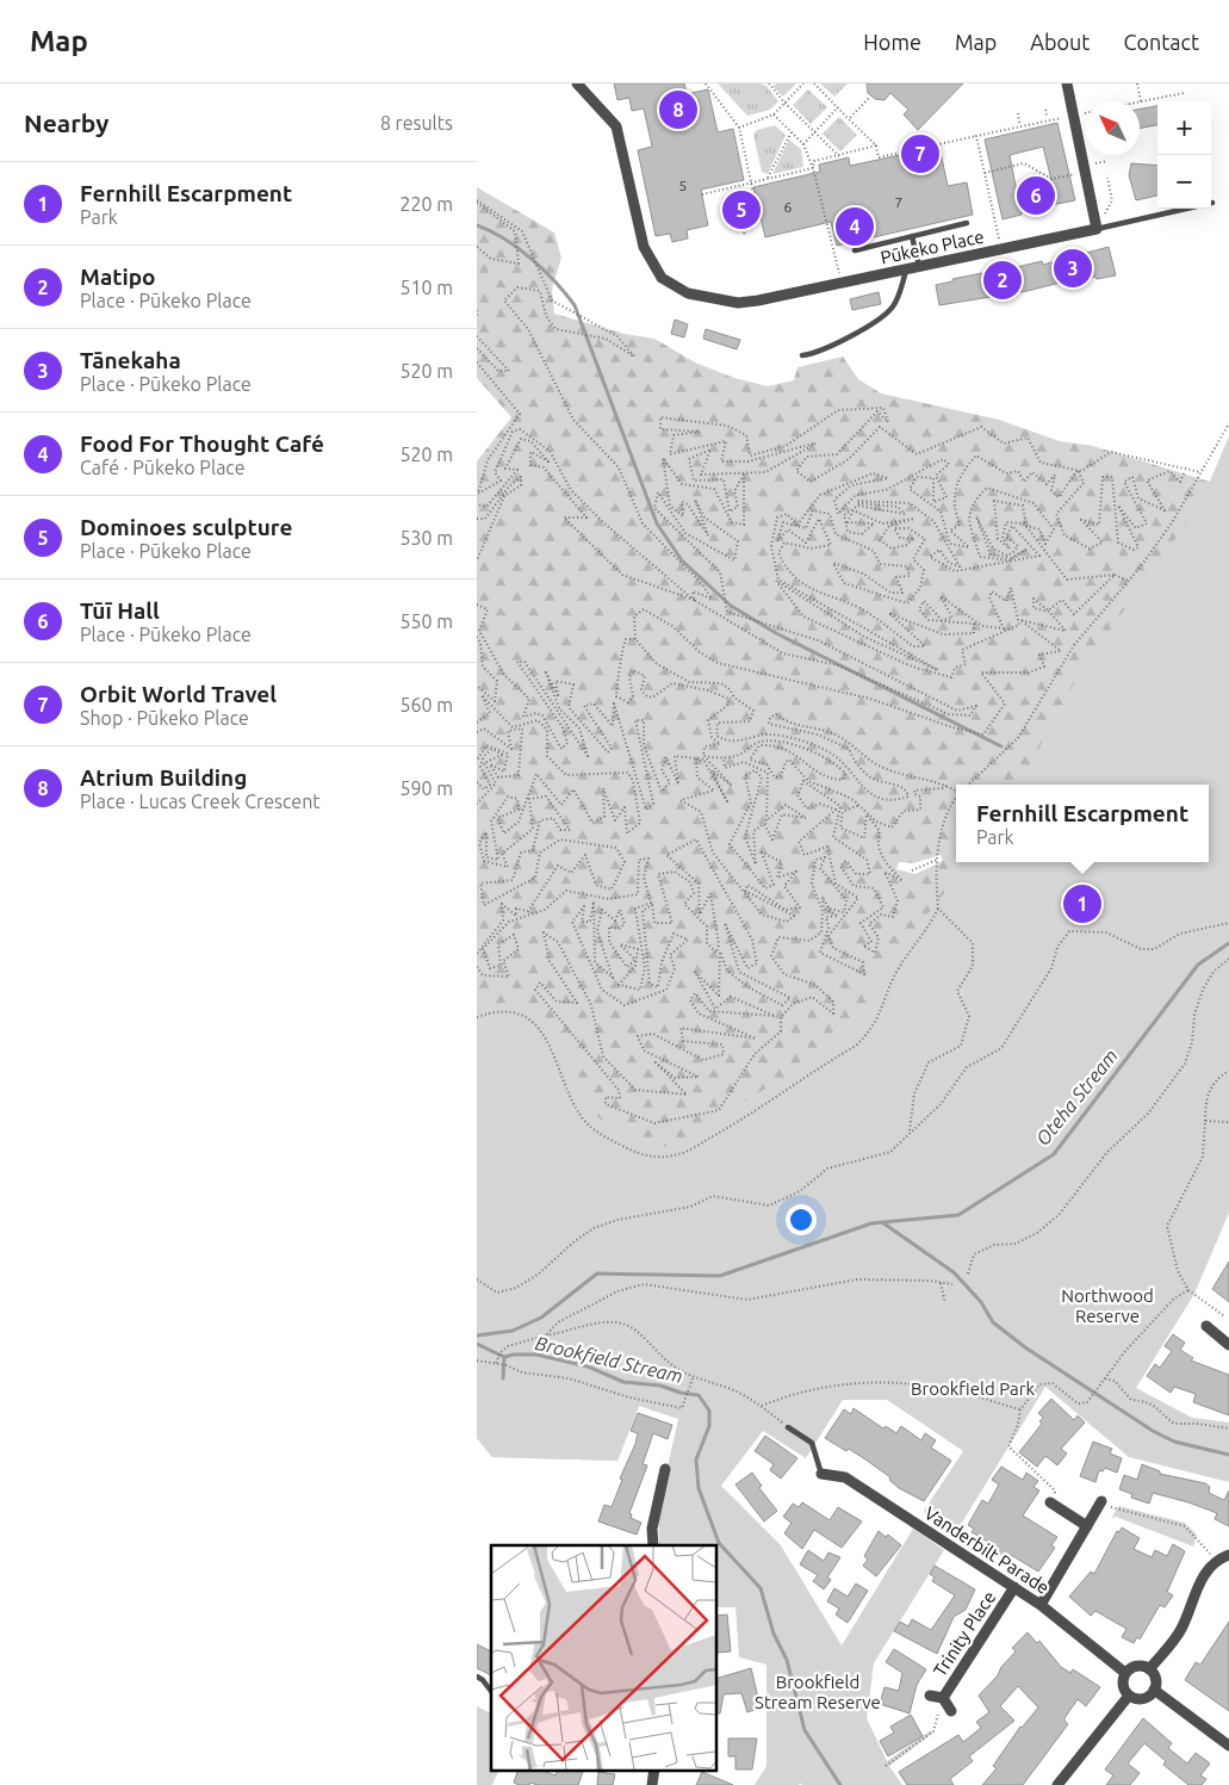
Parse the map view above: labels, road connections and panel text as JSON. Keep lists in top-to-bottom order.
{
  "streets": {
    "street": ["Pūkeko Place", "Vanderbilt Parade", "Trinity Place"]
  },
  "crossings": [
    ["Vanderbilt Parade", "Trinity Place"]
  ],
  "water": ["Oteha Stream", "Brookfield Stream"],
  "parks": ["Northwood Reserve", "Brookfield Park", "Brookfield Stream Reserve"],
  "house_numbers": ["5", "7", "6"],
  "north": "top left",
  "page": {
    "header": "Map",
    "nav": [
      "Home",
      "Map",
      "About",
      "Contact"
    ],
    "heading": ["Nearby", "8 results"],
    "pins": [
      "8",
      "7",
      "6",
      "5",
      "4",
      "3",
      "2",
      "1"
    ],
    "map_buttons": ["+", "−"],
    "list": [
      {
        "mark": "1",
        "name": "Fernhill Escarpment",
        "note": "Park",
        "value": "220 m"
      },
      {
        "mark": "2",
        "name": "Matipo",
        "note": "Place · Pūkeko Place",
        "value": "510 m"
      },
      {
        "mark": "3",
        "name": "Tānekaha",
        "note": "Place · Pūkeko Place",
        "value": "520 m"
      },
      {
        "mark": "4",
        "name": "Food For Thought Café",
        "note": "Café · Pūkeko Place",
        "value": "520 m"
      },
      {
        "mark": "5",
        "name": "Dominoes sculpture",
        "note": "Place · Pūkeko Place",
        "value": "530 m"
      },
      {
        "mark": "6",
        "name": "Tūī Hall",
        "note": "Place · Pūkeko Place",
        "value": "550 m"
      },
      {
        "mark": "7",
        "name": "Orbit World Travel",
        "note": "Shop · Pūkeko Place",
        "value": "560 m"
      },
      {
        "mark": "8",
        "name": "Atrium Building",
        "note": "Place · Lucas Creek Crescent",
        "value": "590 m"
      }
    ],
    "popup": ["Fernhill Escarpment", "Park"]
  }
}
